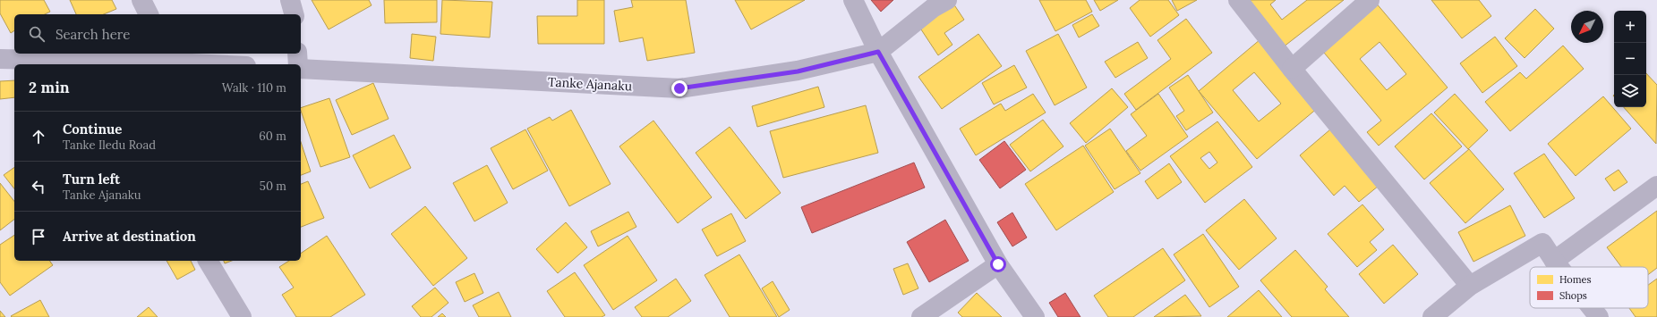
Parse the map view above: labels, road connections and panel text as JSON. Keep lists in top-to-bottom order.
{
  "streets": {
    "street": ["Tanke Ajanaku"]
  },
  "legend": ["Homes", "Shops"],
  "north": "bottom left",
  "page": {
    "map_buttons": ["+", "−"],
    "search": "Search here",
    "heading": ["2 min", "Walk · 110 m"],
    "list": [
      ["Continue", "Tanke Iledu Road", "60 m"],
      ["Turn left", "Tanke Ajanaku", "50 m"],
      "Arrive at destination"
    ]
  }
}
